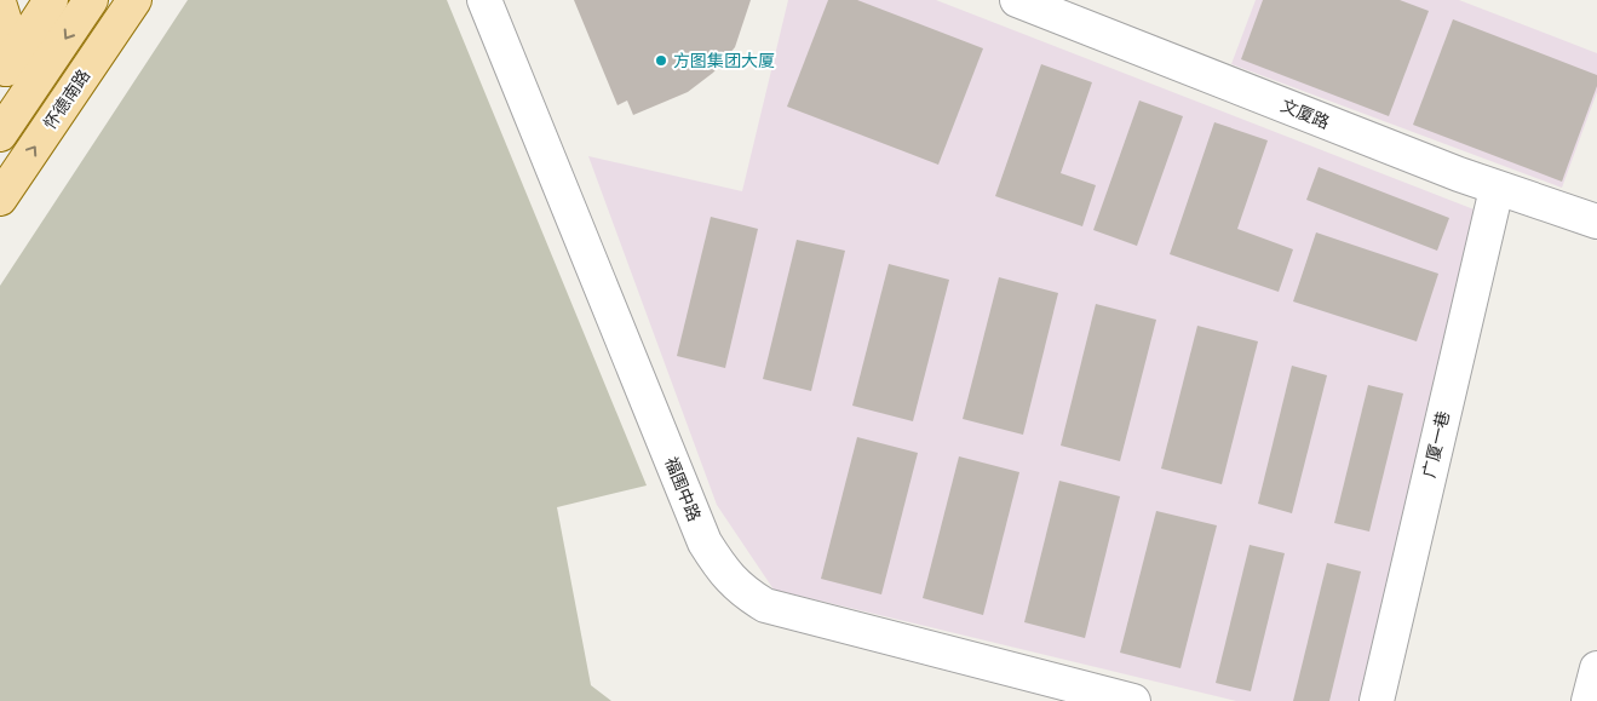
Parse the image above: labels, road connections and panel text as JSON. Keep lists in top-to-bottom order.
{
  "streets": {
    "main road": ["怀德南路"],
    "street": ["文厦路", "广厦一巷", "福围中路"]
  },
  "crossings": [
    ["文厦路", "广厦一巷"]
  ],
  "places": ["方图集团大厦"]
}
